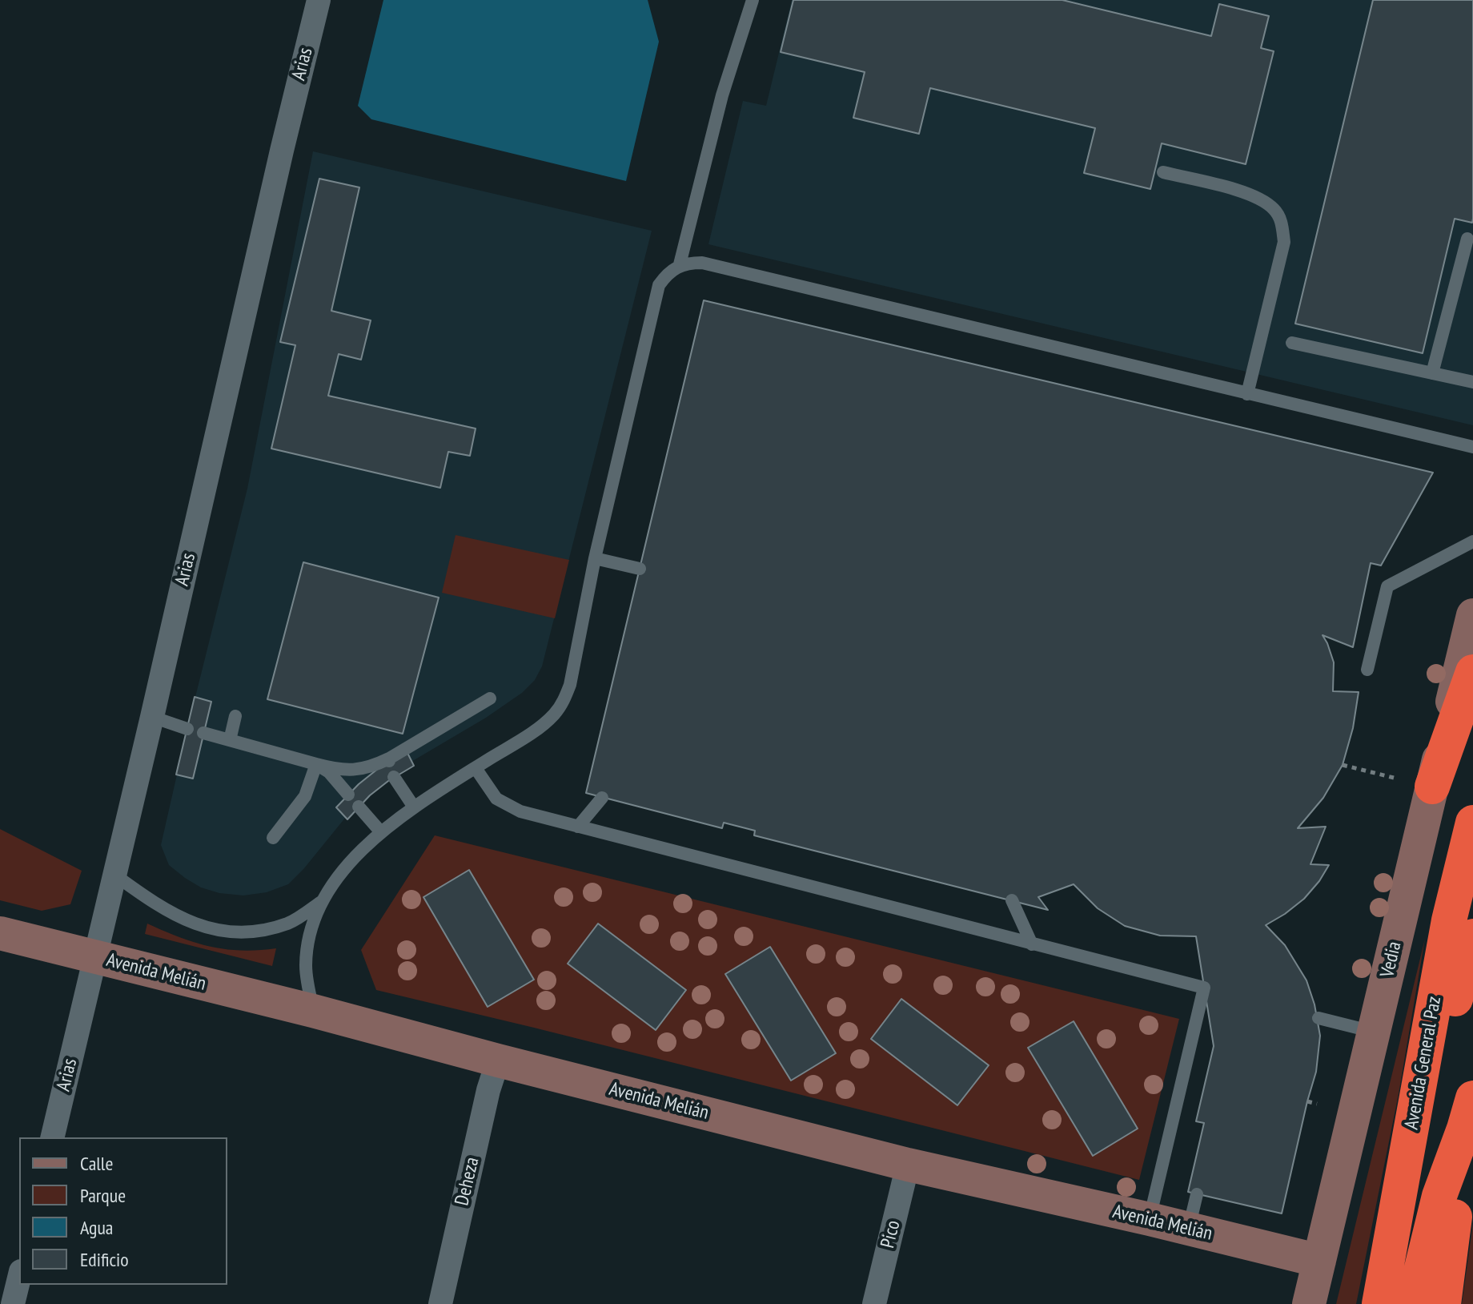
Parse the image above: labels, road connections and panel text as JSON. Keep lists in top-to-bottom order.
{
  "streets": {
    "highway": ["Avenida General Paz"],
    "street": [
      "Arias",
      "Vedia",
      "Avenida Melián",
      "Deheza",
      "Pico"
    ]
  },
  "crossings": [
    ["Arias", "Avenida Melián"],
    ["Vedia", "Avenida Melián"],
    ["Avenida Melián", "Deheza"],
    ["Avenida Melián", "Pico"]
  ],
  "legend": [
    "Calle",
    "Parque",
    "Agua",
    "Edificio"
  ]
}
